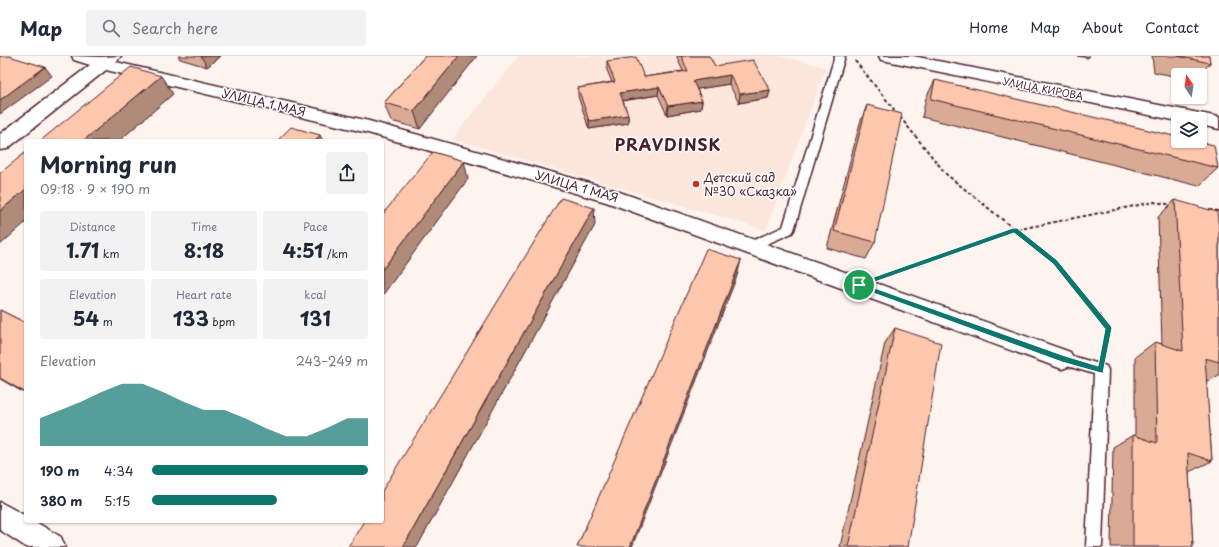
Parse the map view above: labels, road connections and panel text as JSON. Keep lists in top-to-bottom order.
{
  "streets": {
    "street": ["УЛИЦА КИРОВА", "УЛИЦА 1 МАЯ"]
  },
  "districts": ["PRAVDINSK"],
  "places": ["Детский сад №30 «Сказка»"],
  "north": "top",
  "page": {
    "header": "Map",
    "search": "Search here",
    "nav": [
      "Home",
      "Map",
      "About",
      "Contact"
    ],
    "heading": ["Morning run", "09:18 · 9 × 190 m"],
    "stats": [
      ["Distance", "1.71 km"],
      ["Time", "8:18"],
      ["Pace", "4:51 /km"],
      ["Elevation", "54 m"],
      ["Heart rate", "133 bpm"],
      ["kcal", "131"]
    ],
    "chart": ["Elevation", "243–249 m"],
    "list": [
      {
        "name": "190 m",
        "note": "4:34"
      },
      {
        "name": "380 m",
        "note": "5:15"
      }
    ]
  }
}
